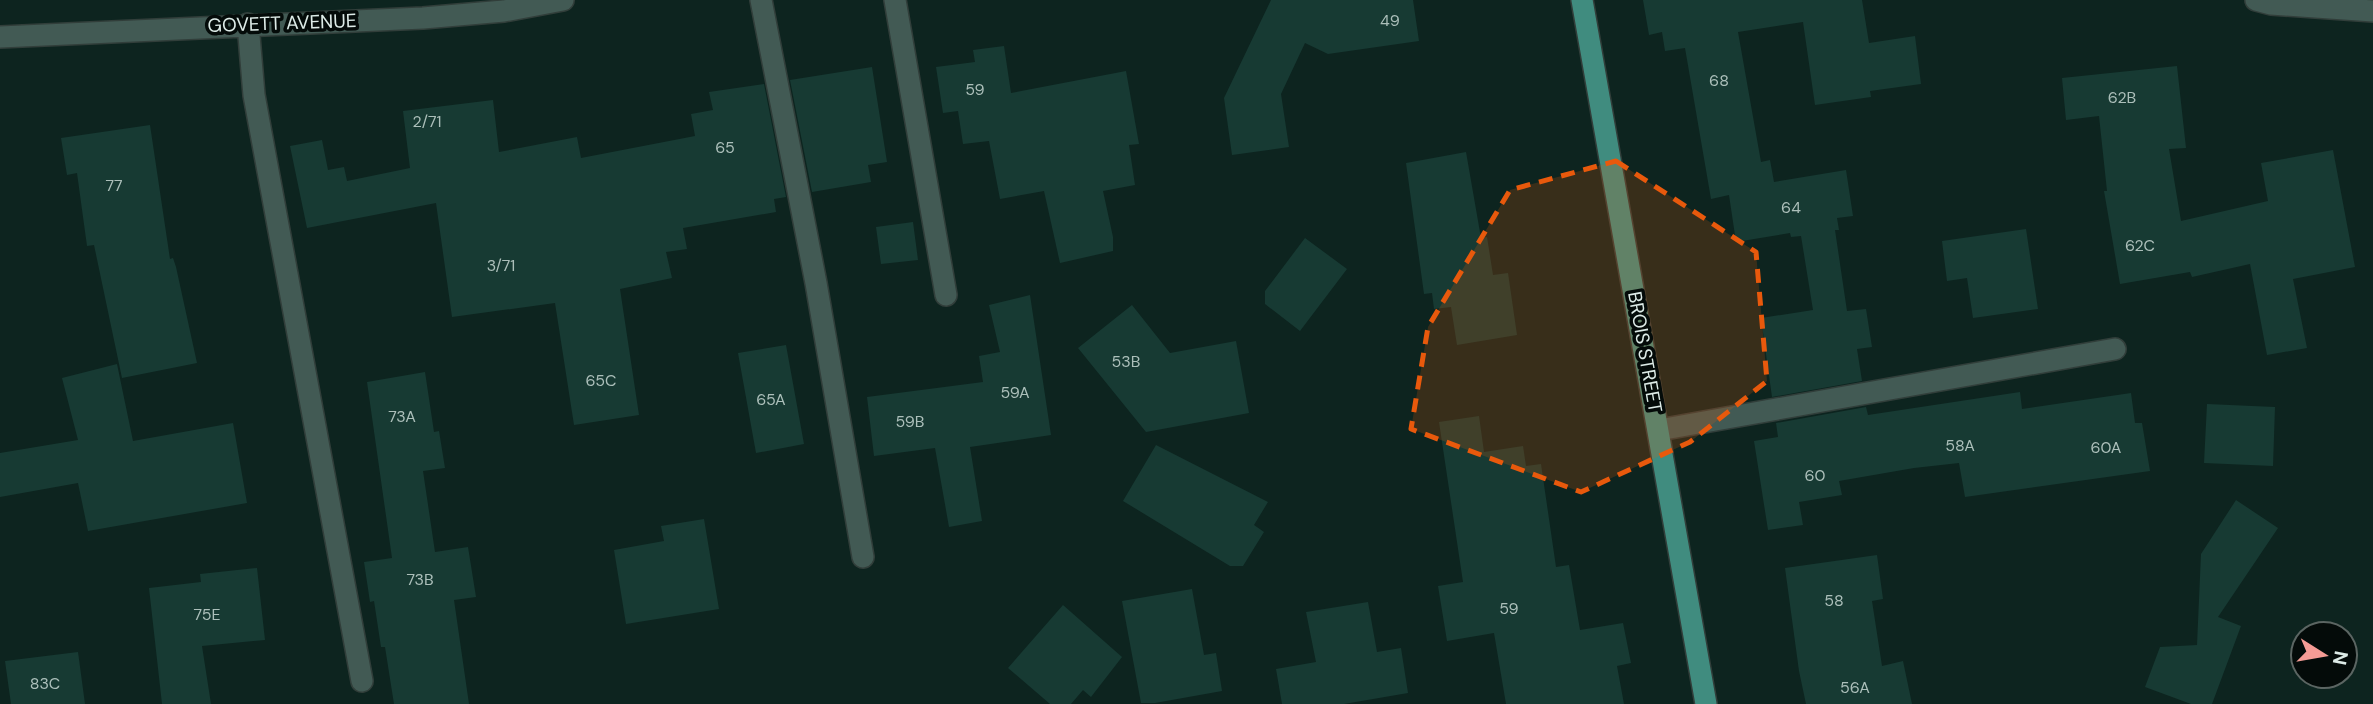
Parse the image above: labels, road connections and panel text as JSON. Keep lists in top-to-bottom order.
{
  "streets": {
    "main road": ["BROIS STREET"],
    "street": ["GOVETT AVENUE"]
  },
  "house_numbers": [
    "49",
    "68",
    "59",
    "62B",
    "2/71",
    "65",
    "77",
    "64",
    "62C",
    "3/71",
    "53B",
    "65C",
    "59A",
    "65A",
    "73A",
    "59B",
    "58A",
    "60A",
    "60",
    "73B",
    "58",
    "59",
    "75E",
    "83C",
    "56A"
  ],
  "north": "right"
}
